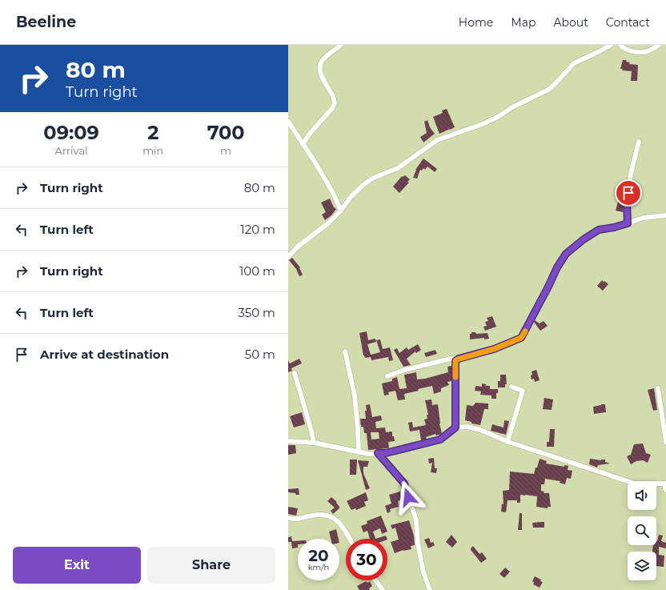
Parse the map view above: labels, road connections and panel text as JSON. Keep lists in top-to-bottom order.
{
  "page": {
    "header": "Beeline",
    "nav": [
      "Home",
      "Map",
      "About",
      "Contact"
    ],
    "turn": ["80 m", "Turn right"],
    "eta": [
      "09:09",
      "Arrival",
      "2",
      "min",
      "700",
      "m"
    ],
    "list": [
      {
        "name": "Turn right",
        "value": "80 m"
      },
      {
        "name": "Turn left",
        "value": "120 m"
      },
      {
        "name": "Turn right",
        "value": "100 m"
      },
      {
        "name": "Turn left",
        "value": "350 m"
      },
      {
        "name": "Arrive at destination",
        "value": "50 m"
      }
    ],
    "speed": "20 km/h",
    "limit": "30",
    "buttons": ["Exit", "Share"]
  }
}
